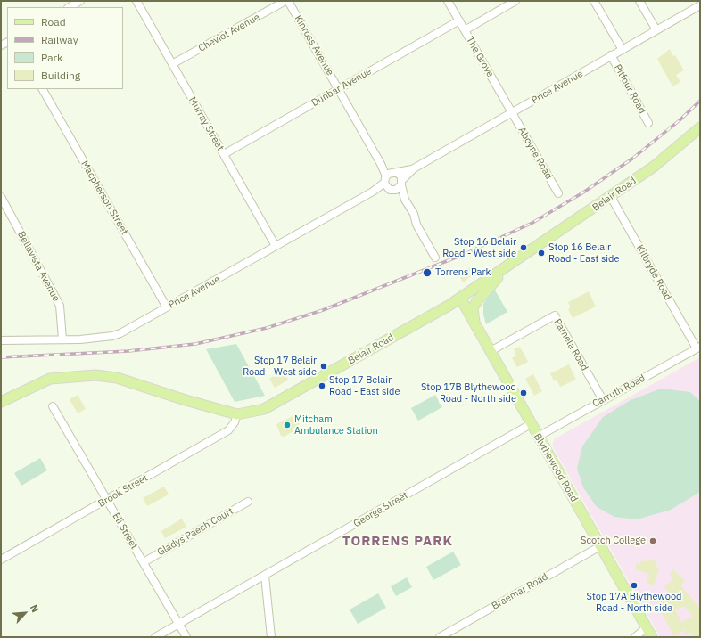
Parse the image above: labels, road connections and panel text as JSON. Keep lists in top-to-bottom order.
{
  "streets": {
    "main road": ["Belair Road", "Blythewood Road"],
    "street": [
      "Cheviot Avenue",
      "Kinross Avenue",
      "The Grove",
      "Dunbar Avenue",
      "Price Avenue",
      "Pitfour Road",
      "Murray Street",
      "Aboyne Road",
      "Macpherson Street",
      "Bellavista Avenue",
      "Kilbryde Road",
      "Pamela Road",
      "Carruth Road",
      "Brook Street",
      "George Street",
      "Eli Street",
      "Gladys Paech Court",
      "Braemar Road"
    ]
  },
  "crossings": [
    ["Cheviot Avenue", "Kinross Avenue"],
    ["Cheviot Avenue", "Murray Street"],
    ["Kinross Avenue", "Dunbar Avenue"],
    ["Kinross Avenue", "Price Avenue"],
    ["The Grove", "Dunbar Avenue"],
    ["The Grove", "Price Avenue"],
    ["The Grove", "Aboyne Road"],
    ["Dunbar Avenue", "Murray Street"],
    ["Price Avenue", "Pitfour Road"],
    ["Price Avenue", "Murray Street"],
    ["Price Avenue", "Aboyne Road"],
    ["Price Avenue", "Macpherson Street"],
    ["Price Avenue", "Bellavista Avenue"],
    ["Belair Road", "Kilbryde Road"],
    ["Belair Road", "Blythewood Road"],
    ["Belair Road", "Brook Street"],
    ["Kilbryde Road", "Carruth Road"],
    ["Pamela Road", "Carruth Road"],
    ["Pamela Road", "Blythewood Road"],
    ["Carruth Road", "Blythewood Road"],
    ["Blythewood Road", "George Street"],
    ["Blythewood Road", "Braemar Road"],
    ["Brook Street", "Eli Street"],
    ["George Street", "Eli Street"],
    ["Eli Street", "Gladys Paech Court"]
  ],
  "districts": ["TORRENS PARK"],
  "places": [
    "Stop 16 Belair Road - West side",
    "Stop 16 Belair Road - East side",
    "Torrens Park",
    "Stop 17 Belair Road - West side",
    "Stop 17 Belair Road - East side",
    "Stop 17B Blythewood Road - North side",
    "Mitcham Ambulance Station",
    "Scotch College",
    "Stop 17A Blythewood Road - North side"
  ],
  "legend": [
    "Road",
    "Railway",
    "Park",
    "Building"
  ],
  "north": "top right"
}
